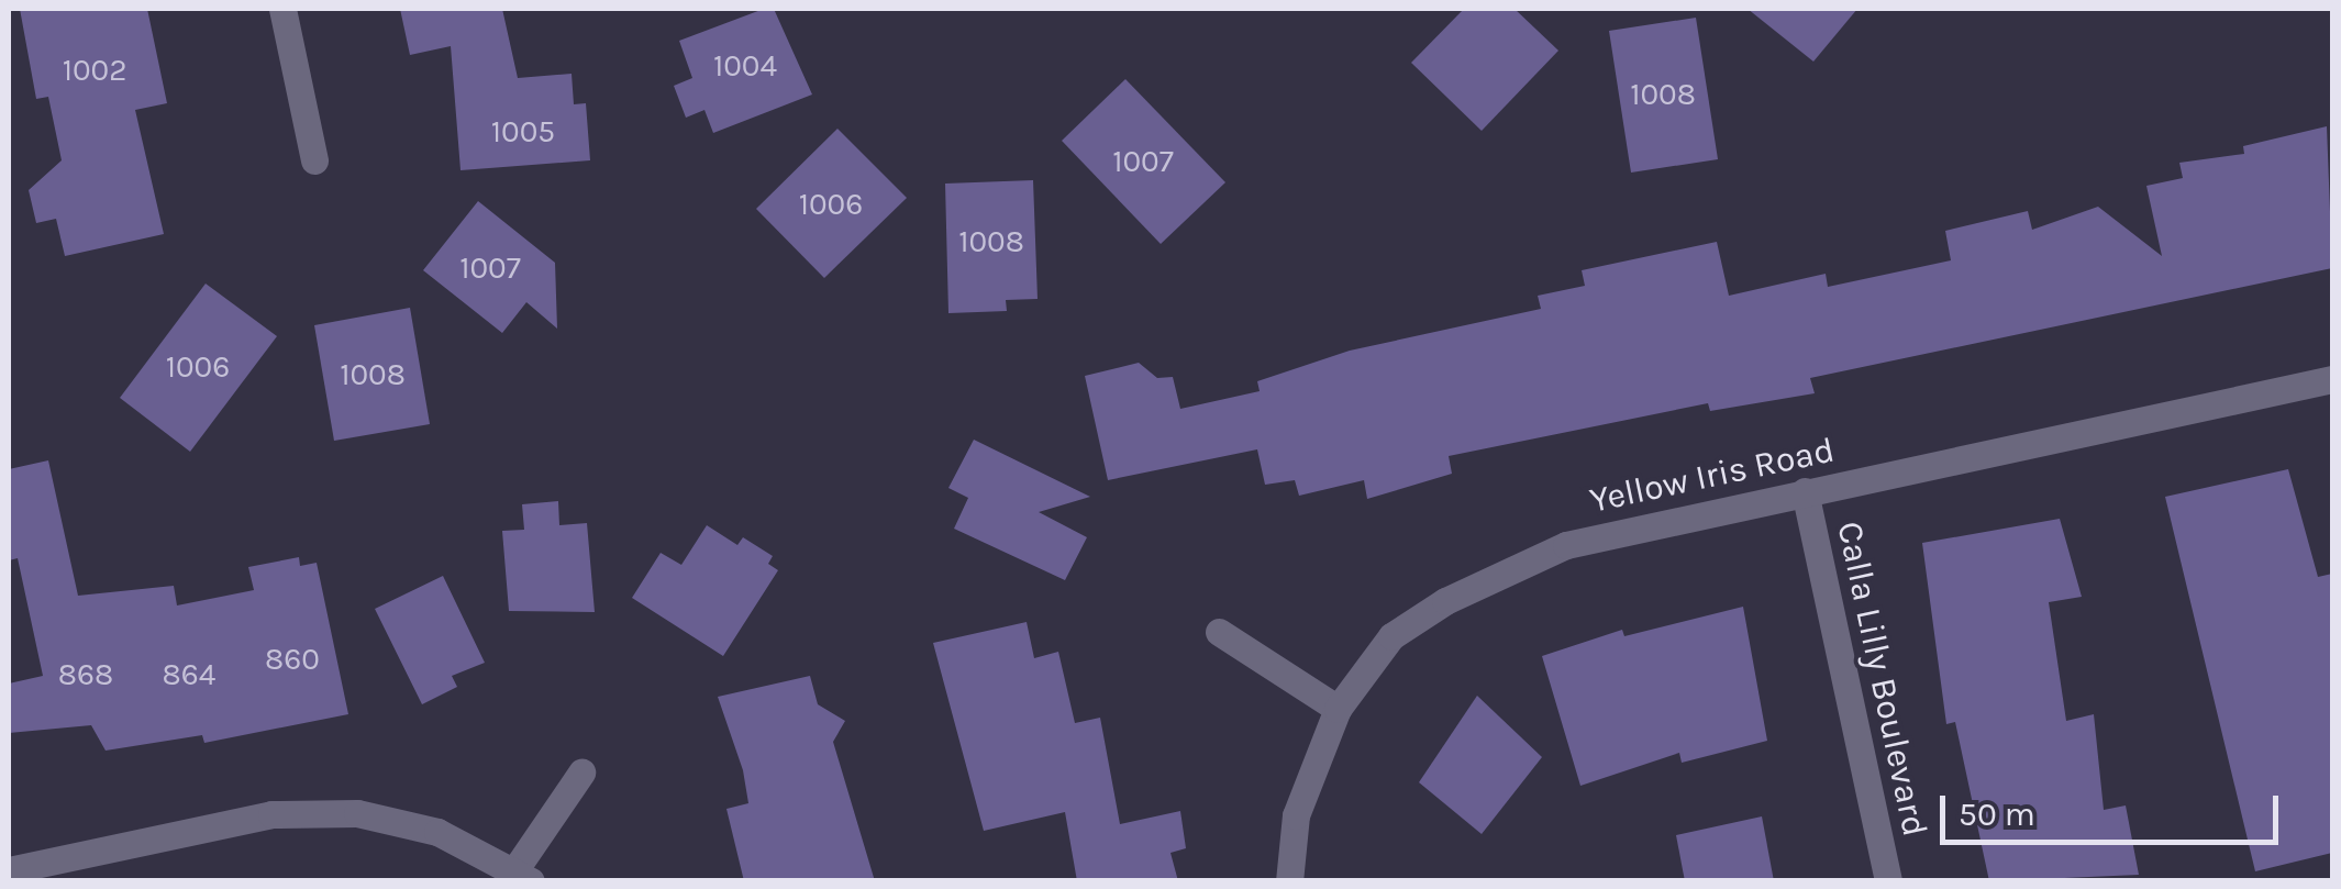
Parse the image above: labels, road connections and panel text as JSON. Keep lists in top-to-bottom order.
{
  "streets": {
    "street": ["Yellow Iris Road", "Calla Lilly Boulevard"]
  },
  "crossings": [
    ["Yellow Iris Road", "Calla Lilly Boulevard"]
  ],
  "house_numbers": [
    "1004",
    "1002",
    "1008",
    "1005",
    "1007",
    "1006",
    "1008",
    "1007",
    "1006",
    "1008",
    "860",
    "868",
    "864"
  ],
  "scale_bar": "50 m"
}
